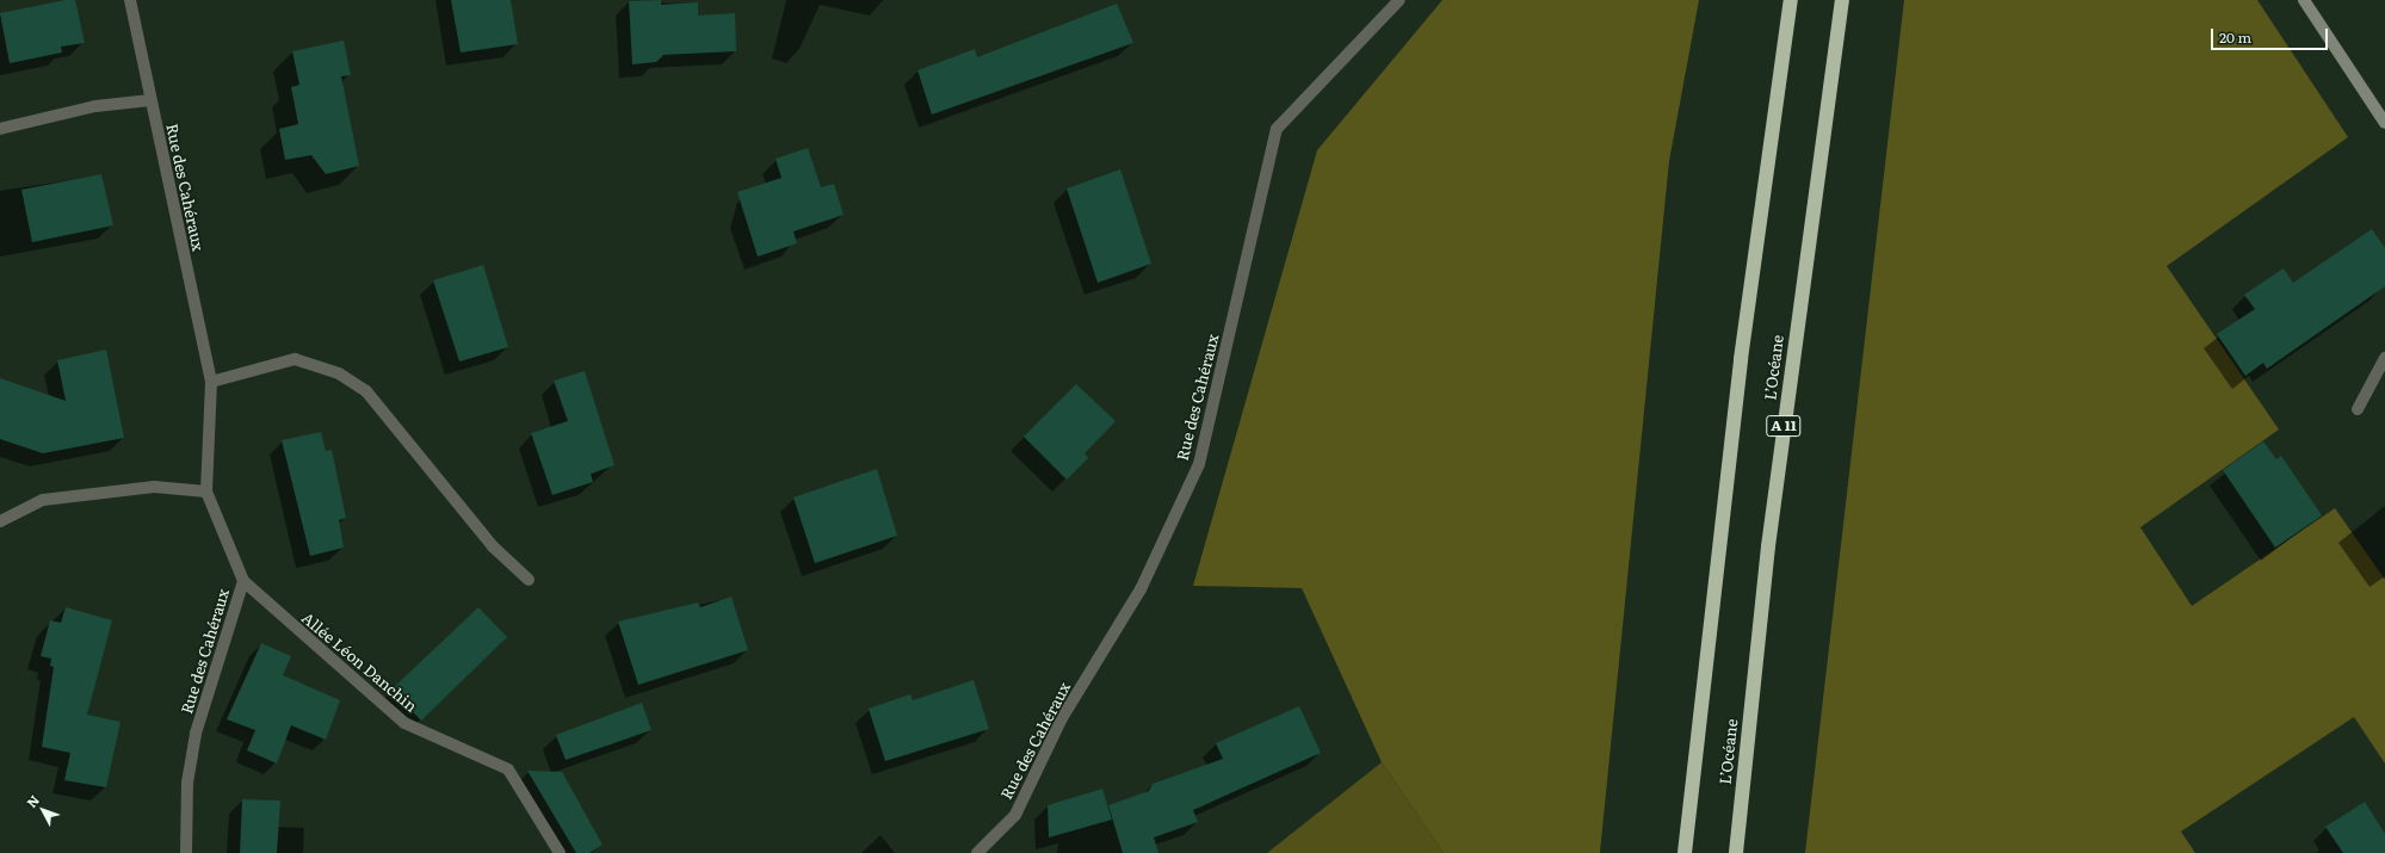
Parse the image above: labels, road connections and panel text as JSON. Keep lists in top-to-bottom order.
{
  "streets": {
    "highway": ["L’Océane", "A 11"],
    "street": ["Rue des Cahéraux", "Allée Léon Danchin"]
  },
  "crossings": [
    ["Rue des Cahéraux", "Allée Léon Danchin"]
  ],
  "scale_bar": "20 m",
  "north": "top left"
}
